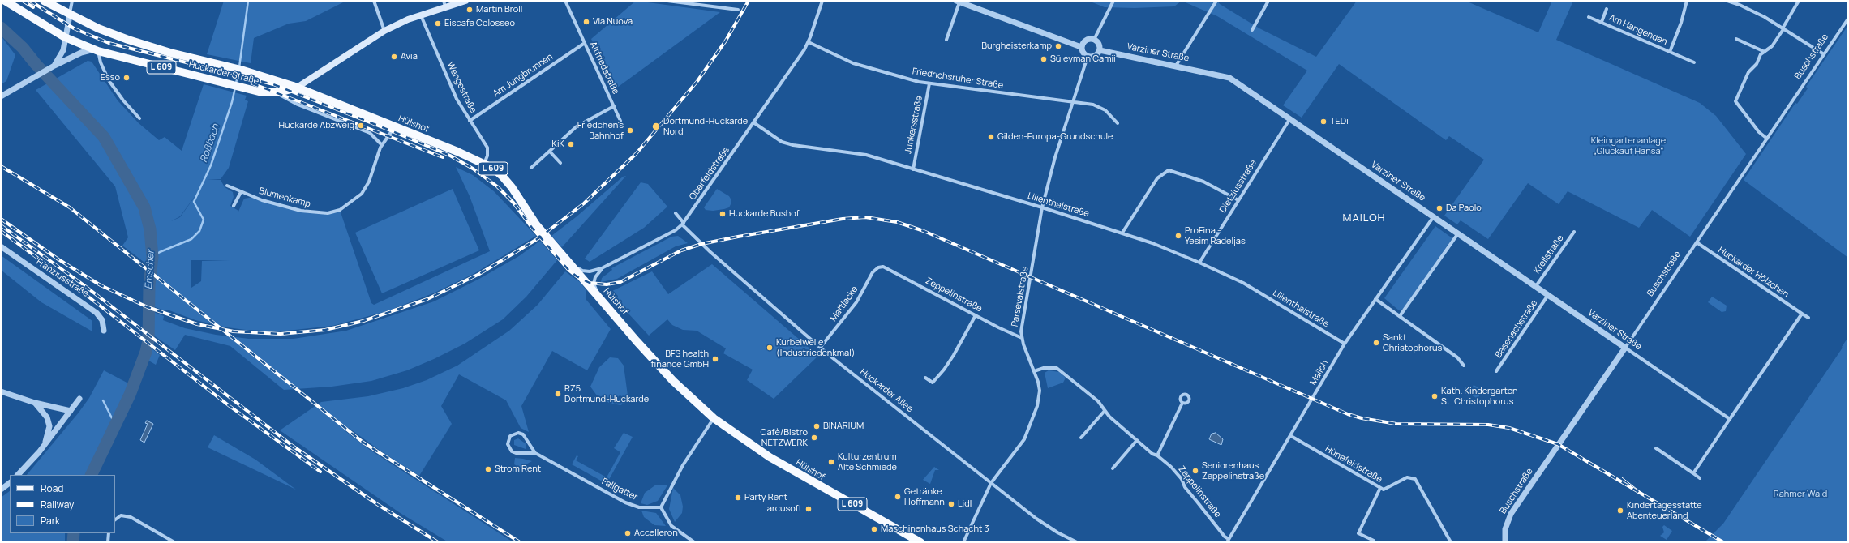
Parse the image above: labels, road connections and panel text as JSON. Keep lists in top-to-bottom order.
{
  "streets": {
    "main road": ["L 609", "Huckarder Straße", "Hülshof"],
    "street": [
      "Am Hangenden",
      "Varziner Straße",
      "Buschstraße",
      "Altfriedstraße",
      "Am Jungbrunnen",
      "Friedrichsruher Straße",
      "Wengestraße",
      "Junkersstraße",
      "Oberfeldstraße",
      "Dietziusstraße",
      "Blumenkamp",
      "Lilienthalstraße",
      "Krellstraße",
      "Huckarder Hölzchen",
      "Franziusstraße",
      "Zeppelinstraße",
      "Parsevalstraße",
      "Mattlacke",
      "Basenachstraße",
      "Mailoh",
      "Huckarder Allee",
      "Hünefeldstraße",
      "Fallgatter"
    ]
  },
  "crossings": [
    ["Varziner Straße", "Buschstraße"],
    ["Varziner Straße", "Dietziusstraße"],
    ["Varziner Straße", "Krellstraße"],
    ["Varziner Straße", "Parsevalstraße"],
    ["Varziner Straße", "Basenachstraße"],
    ["Varziner Straße", "Mailoh"],
    ["Buschstraße", "Huckarder Hölzchen"],
    ["Altfriedstraße", "Am Jungbrunnen"],
    ["Huckarder Straße", "Wengestraße"],
    ["Huckarder Straße", "Hülshof"],
    ["Am Jungbrunnen", "Wengestraße"],
    ["Friedrichsruher Straße", "Junkersstraße"],
    ["Friedrichsruher Straße", "Oberfeldstraße"],
    ["Friedrichsruher Straße", "Parsevalstraße"],
    ["Wengestraße", "Hülshof"],
    ["Hülshof", "Oberfeldstraße"],
    ["Hülshof", "Blumenkamp"],
    ["Junkersstraße", "Lilienthalstraße"],
    ["Oberfeldstraße", "Lilienthalstraße"],
    ["Oberfeldstraße", "Huckarder Allee"],
    ["Dietziusstraße", "Lilienthalstraße"],
    ["Lilienthalstraße", "Parsevalstraße"],
    ["Lilienthalstraße", "Mailoh"],
    ["Zeppelinstraße", "Parsevalstraße"],
    ["Zeppelinstraße", "Mattlacke"],
    ["Zeppelinstraße", "Mailoh"],
    ["Parsevalstraße", "Huckarder Allee"],
    ["Mattlacke", "Huckarder Allee"],
    ["Mailoh", "Hünefeldstraße"]
  ],
  "districts": ["MAILOH"],
  "water": ["Roßbach", "Emscher"],
  "parks": ["Kleingartenanlage „Glückauf Hansa“", "Rahmer Wald"],
  "places": [
    "Martin Broll",
    "Via Nuova",
    "Eiscafe Colosseo",
    "Burgheisterkamp",
    "Avia",
    "Süleyman Camii",
    "Esso",
    "TEDi",
    "Huckarde Abzweig",
    "Dortmund-Huckarde Nord",
    "Friedchen's Bahnhof",
    "Gilden-Europa-Grundschule",
    "KiK",
    "Da Paolo",
    "Huckarde Bushof",
    "ProFina - Yesim Radeljas",
    "Sankt Christophorus",
    "Kurbelwelle (Industriedenkmal)",
    "BFS health finance GmbH",
    "RZ5 Dortmund-Huckarde",
    "Kath. Kindergarten St. Christophorus",
    "BINARIUM",
    "Cafè/Bistro NETZWERK",
    "Kulturzentrum Alte Schmiede",
    "Strom Rent",
    "Seniorenhaus Zeppelinstraße",
    "Getränke Hoffmann",
    "Party Rent",
    "Lidl",
    "arcusoft",
    "Kindertagesstätte Abenteuerland",
    "Maschinenhaus Schacht 3",
    "Accelleron"
  ],
  "legend": ["Road", "Railway", "Park"]
}
